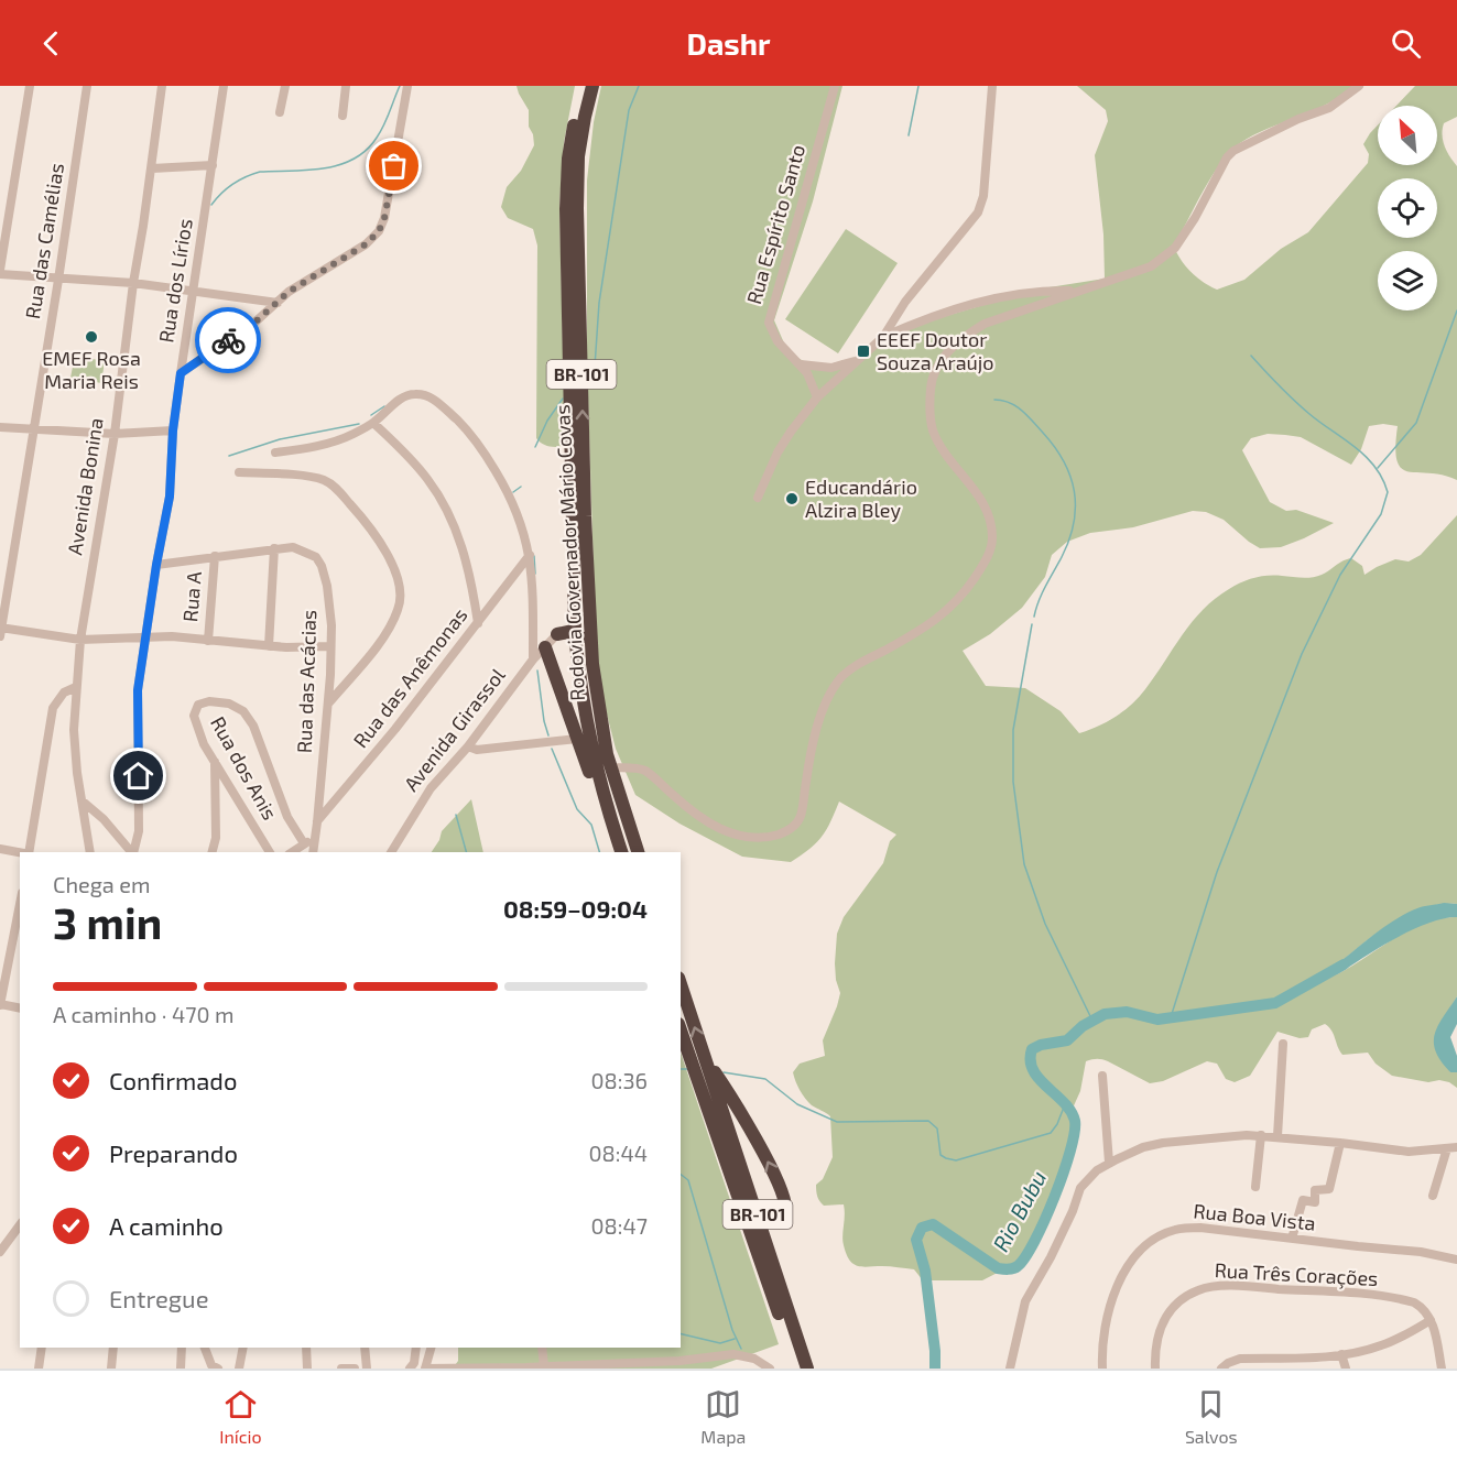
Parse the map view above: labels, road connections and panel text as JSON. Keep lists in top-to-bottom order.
{
  "streets": {
    "highway": ["BR-101", "Rodovia Governador Mário Covas"],
    "street": [
      "Rua Espírito Santo",
      "Rua das Camélias",
      "Rua dos Lírios",
      "Avenida Bonina",
      "Rua A",
      "Rua das Anêmonas",
      "Rua das Acácias",
      "Avenida Girassol",
      "Rua dos Anis",
      "Rua Boa Vista",
      "Rua Três Corações"
    ]
  },
  "crossings": [
    ["Rua dos Lírios", "Rua das Acácias"],
    ["Rua A", "Rua das Acácias"],
    ["Rua das Anêmonas", "Rua das Acácias"],
    ["Rua das Acácias", "Rua dos Anis"]
  ],
  "water": ["Rio Bubu"],
  "places": {
    "other": ["EMEF Rosa Maria Reis", "Educandário Alzira Bley"],
    "transit": ["EEEF Doutor Souza Araújo"]
  },
  "north": "top left",
  "page": {
    "header": "Dashr",
    "heading": ["3 min", "Chega em", "08:59–09:04"],
    "bar": "A caminho · 470 m",
    "list": [
      ["Confirmado", "08:36"],
      ["Preparando", "08:44"],
      ["A caminho", "08:47"],
      "Entregue"
    ],
    "tabs": ["Início", "Mapa", "Salvos"]
  }
}
